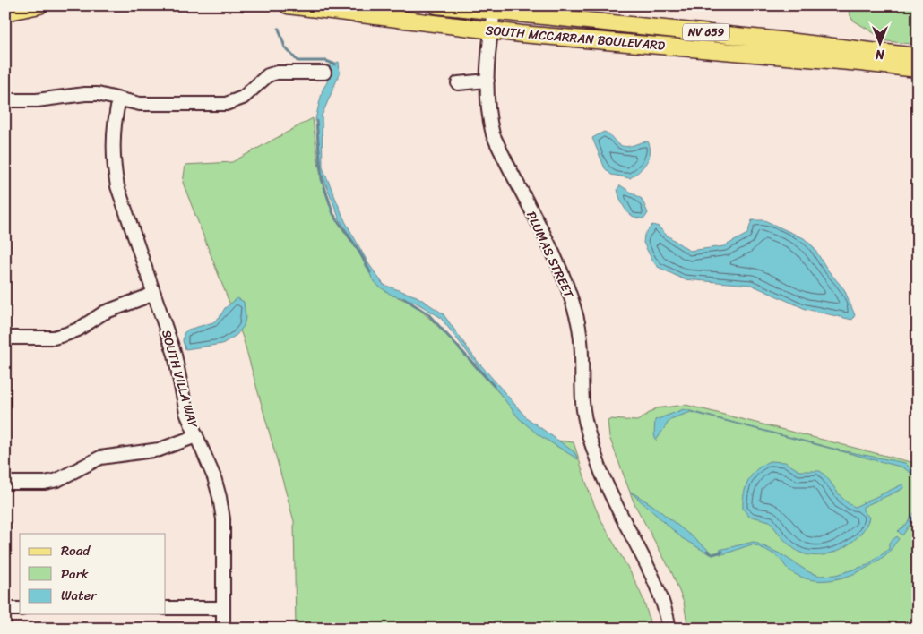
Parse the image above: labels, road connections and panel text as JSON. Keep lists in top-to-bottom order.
{
  "streets": {
    "main road": ["NV 659", "SOUTH MCCARRAN BOULEVARD"],
    "street": ["PLUMAS STREET", "SOUTH VILLA WAY"]
  },
  "crossings": [
    ["SOUTH MCCARRAN BOULEVARD", "PLUMAS STREET"]
  ],
  "legend": ["Road", "Park", "Water"],
  "north": "bottom"
}
